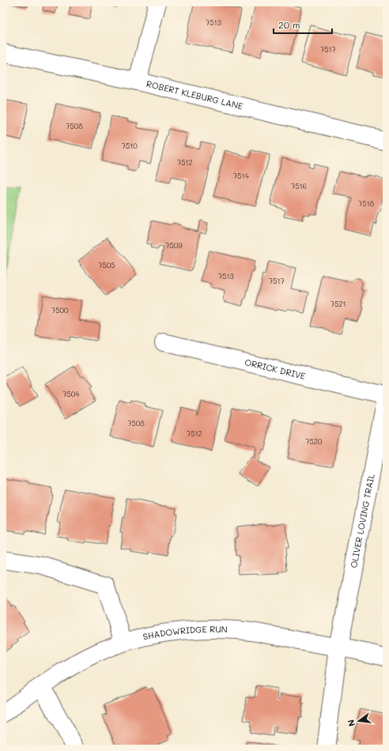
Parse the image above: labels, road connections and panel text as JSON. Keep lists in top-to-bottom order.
{
  "streets": {
    "street": [
      "ROBERT KLEBURG LANE",
      "ORRICK DRIVE",
      "OLIVER LOVING TRAIL",
      "SHADOWRIDGE RUN"
    ]
  },
  "crossings": [
    ["ORRICK DRIVE", "OLIVER LOVING TRAIL"],
    ["OLIVER LOVING TRAIL", "SHADOWRIDGE RUN"]
  ],
  "house_numbers": [
    "7513",
    "7517",
    "7508",
    "7510",
    "7512",
    "7514",
    "7516",
    "7518",
    "7509",
    "7505",
    "7513",
    "7517",
    "7521",
    "7500",
    "7504",
    "7508",
    "7512",
    "7520"
  ],
  "scale_bar": "20 m",
  "north": "left"
}
